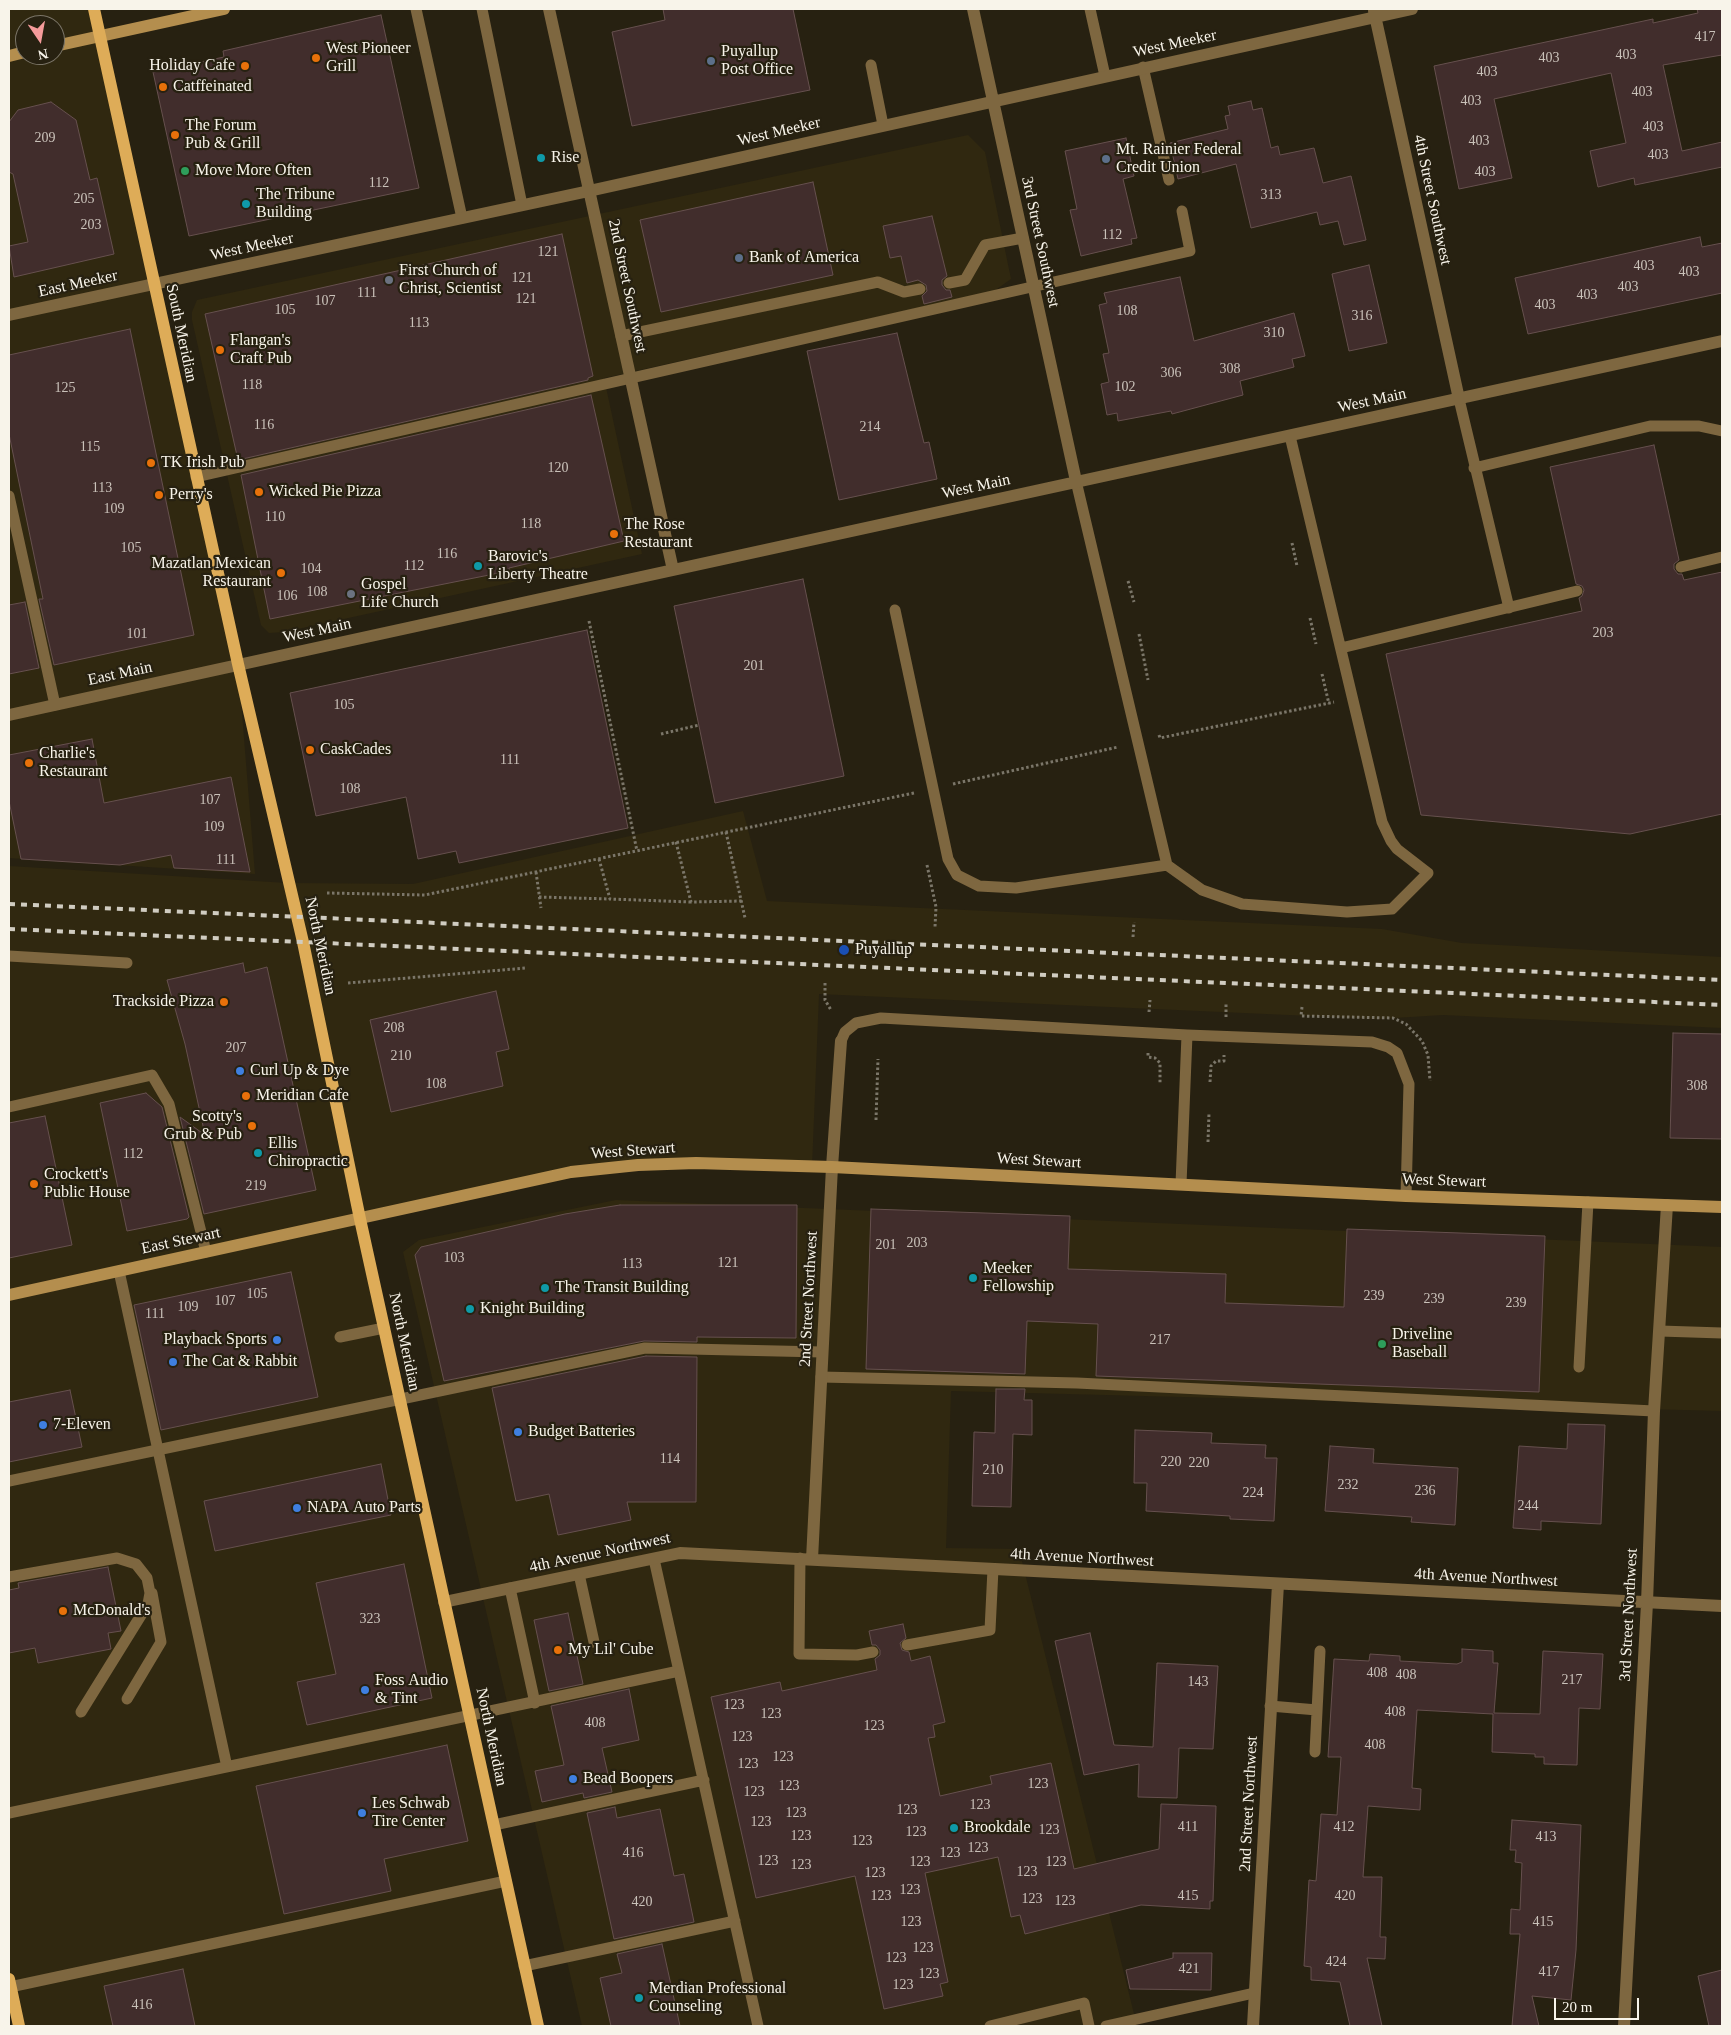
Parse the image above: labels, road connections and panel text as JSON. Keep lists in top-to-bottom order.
{
  "streets": {
    "main road": ["South Meridian", "North Meridian"],
    "street": [
      "West Meeker",
      "4th Street Southwest",
      "3rd Street Southwest",
      "East Meeker",
      "2nd Street Southwest",
      "West Main",
      "East Main",
      "West Stewart",
      "East Stewart",
      "2nd Street Northwest",
      "4th Avenue Northwest",
      "3rd Street Northwest"
    ]
  },
  "crossings": [
    ["West Meeker", "4th Street Southwest"],
    ["West Meeker", "3rd Street Southwest"],
    ["West Meeker", "East Meeker"],
    ["West Meeker", "2nd Street Southwest"],
    ["West Meeker", "South Meridian"],
    ["4th Street Southwest", "West Main"],
    ["3rd Street Southwest", "West Main"],
    ["East Meeker", "South Meridian"],
    ["2nd Street Southwest", "West Main"],
    ["South Meridian", "West Main"],
    ["South Meridian", "East Main"],
    ["South Meridian", "North Meridian"],
    ["West Main", "East Main"],
    ["West Main", "North Meridian"],
    ["East Main", "North Meridian"],
    ["North Meridian", "West Stewart"],
    ["North Meridian", "East Stewart"],
    ["North Meridian", "4th Avenue Northwest"],
    ["West Stewart", "East Stewart"],
    ["West Stewart", "2nd Street Northwest"],
    ["West Stewart", "3rd Street Northwest"],
    ["2nd Street Northwest", "4th Avenue Northwest"],
    ["4th Avenue Northwest", "3rd Street Northwest"]
  ],
  "places": [
    "West Pioneer Grill",
    "Puyallup Post Office",
    "Holiday Cafe",
    "Catffeinated",
    "The Forum Pub & Grill",
    "Rise",
    "Mt. Rainier Federal Credit Union",
    "Move More Often",
    "The Tribune Building",
    "Bank of America",
    "First Church of Christ, Scientist",
    "Flangan's Craft Pub",
    "TK Irish Pub",
    "Wicked Pie Pizza",
    "Perry's",
    "The Rose Restaurant",
    "Barovic's Liberty Theatre",
    "Mazatlan Mexican Restaurant",
    "Gospel Life Church",
    "CaskCades",
    "Charlie's Restaurant",
    "Puyallup",
    "Trackside Pizza",
    "Curl Up & Dye",
    "Meridian Cafe",
    "Scotty's Grub & Pub",
    "Ellis Chiropractic",
    "Crockett's Public House",
    "Meeker Fellowship",
    "The Transit Building",
    "Knight Building",
    "Playback Sports",
    "Driveline Baseball",
    "The Cat & Rabbit",
    "7-Eleven",
    "Budget Batteries",
    "NAPA Auto Parts",
    "McDonald's",
    "My Lil' Cube",
    "Foss Audio & Tint",
    "Bead Boopers",
    "Les Schwab Tire Center",
    "Brookdale",
    "Merdian Professional Counseling"
  ],
  "house_numbers": [
    "417",
    "403",
    "403",
    "403",
    "403",
    "403",
    "403",
    "209",
    "403",
    "403",
    "403",
    "112",
    "313",
    "205",
    "203",
    "112",
    "121",
    "403",
    "403",
    "121",
    "403",
    "111",
    "403",
    "121",
    "107",
    "403",
    "105",
    "108",
    "316",
    "113",
    "310",
    "308",
    "306",
    "118",
    "102",
    "125",
    "116",
    "214",
    "115",
    "120",
    "113",
    "109",
    "110",
    "118",
    "105",
    "116",
    "112",
    "104",
    "108",
    "106",
    "203",
    "101",
    "201",
    "105",
    "111",
    "108",
    "107",
    "109",
    "111",
    "208",
    "207",
    "210",
    "108",
    "308",
    "112",
    "219",
    "203",
    "201",
    "103",
    "121",
    "113",
    "105",
    "239",
    "239",
    "107",
    "239",
    "109",
    "111",
    "217",
    "114",
    "220",
    "220",
    "210",
    "232",
    "236",
    "224",
    "244",
    "323",
    "408",
    "408",
    "217",
    "143",
    "123",
    "408",
    "123",
    "408",
    "123",
    "123",
    "408",
    "123",
    "123",
    "123",
    "123",
    "123",
    "123",
    "123",
    "123",
    "123",
    "411",
    "412",
    "123",
    "123",
    "123",
    "413",
    "123",
    "123",
    "416",
    "123",
    "123",
    "123",
    "123",
    "123",
    "123",
    "123",
    "123",
    "123",
    "415",
    "420",
    "123",
    "123",
    "420",
    "123",
    "415",
    "123",
    "123",
    "424",
    "421",
    "417",
    "123",
    "123",
    "416"
  ],
  "scale_bar": "20 m",
  "north": "bottom"
}
